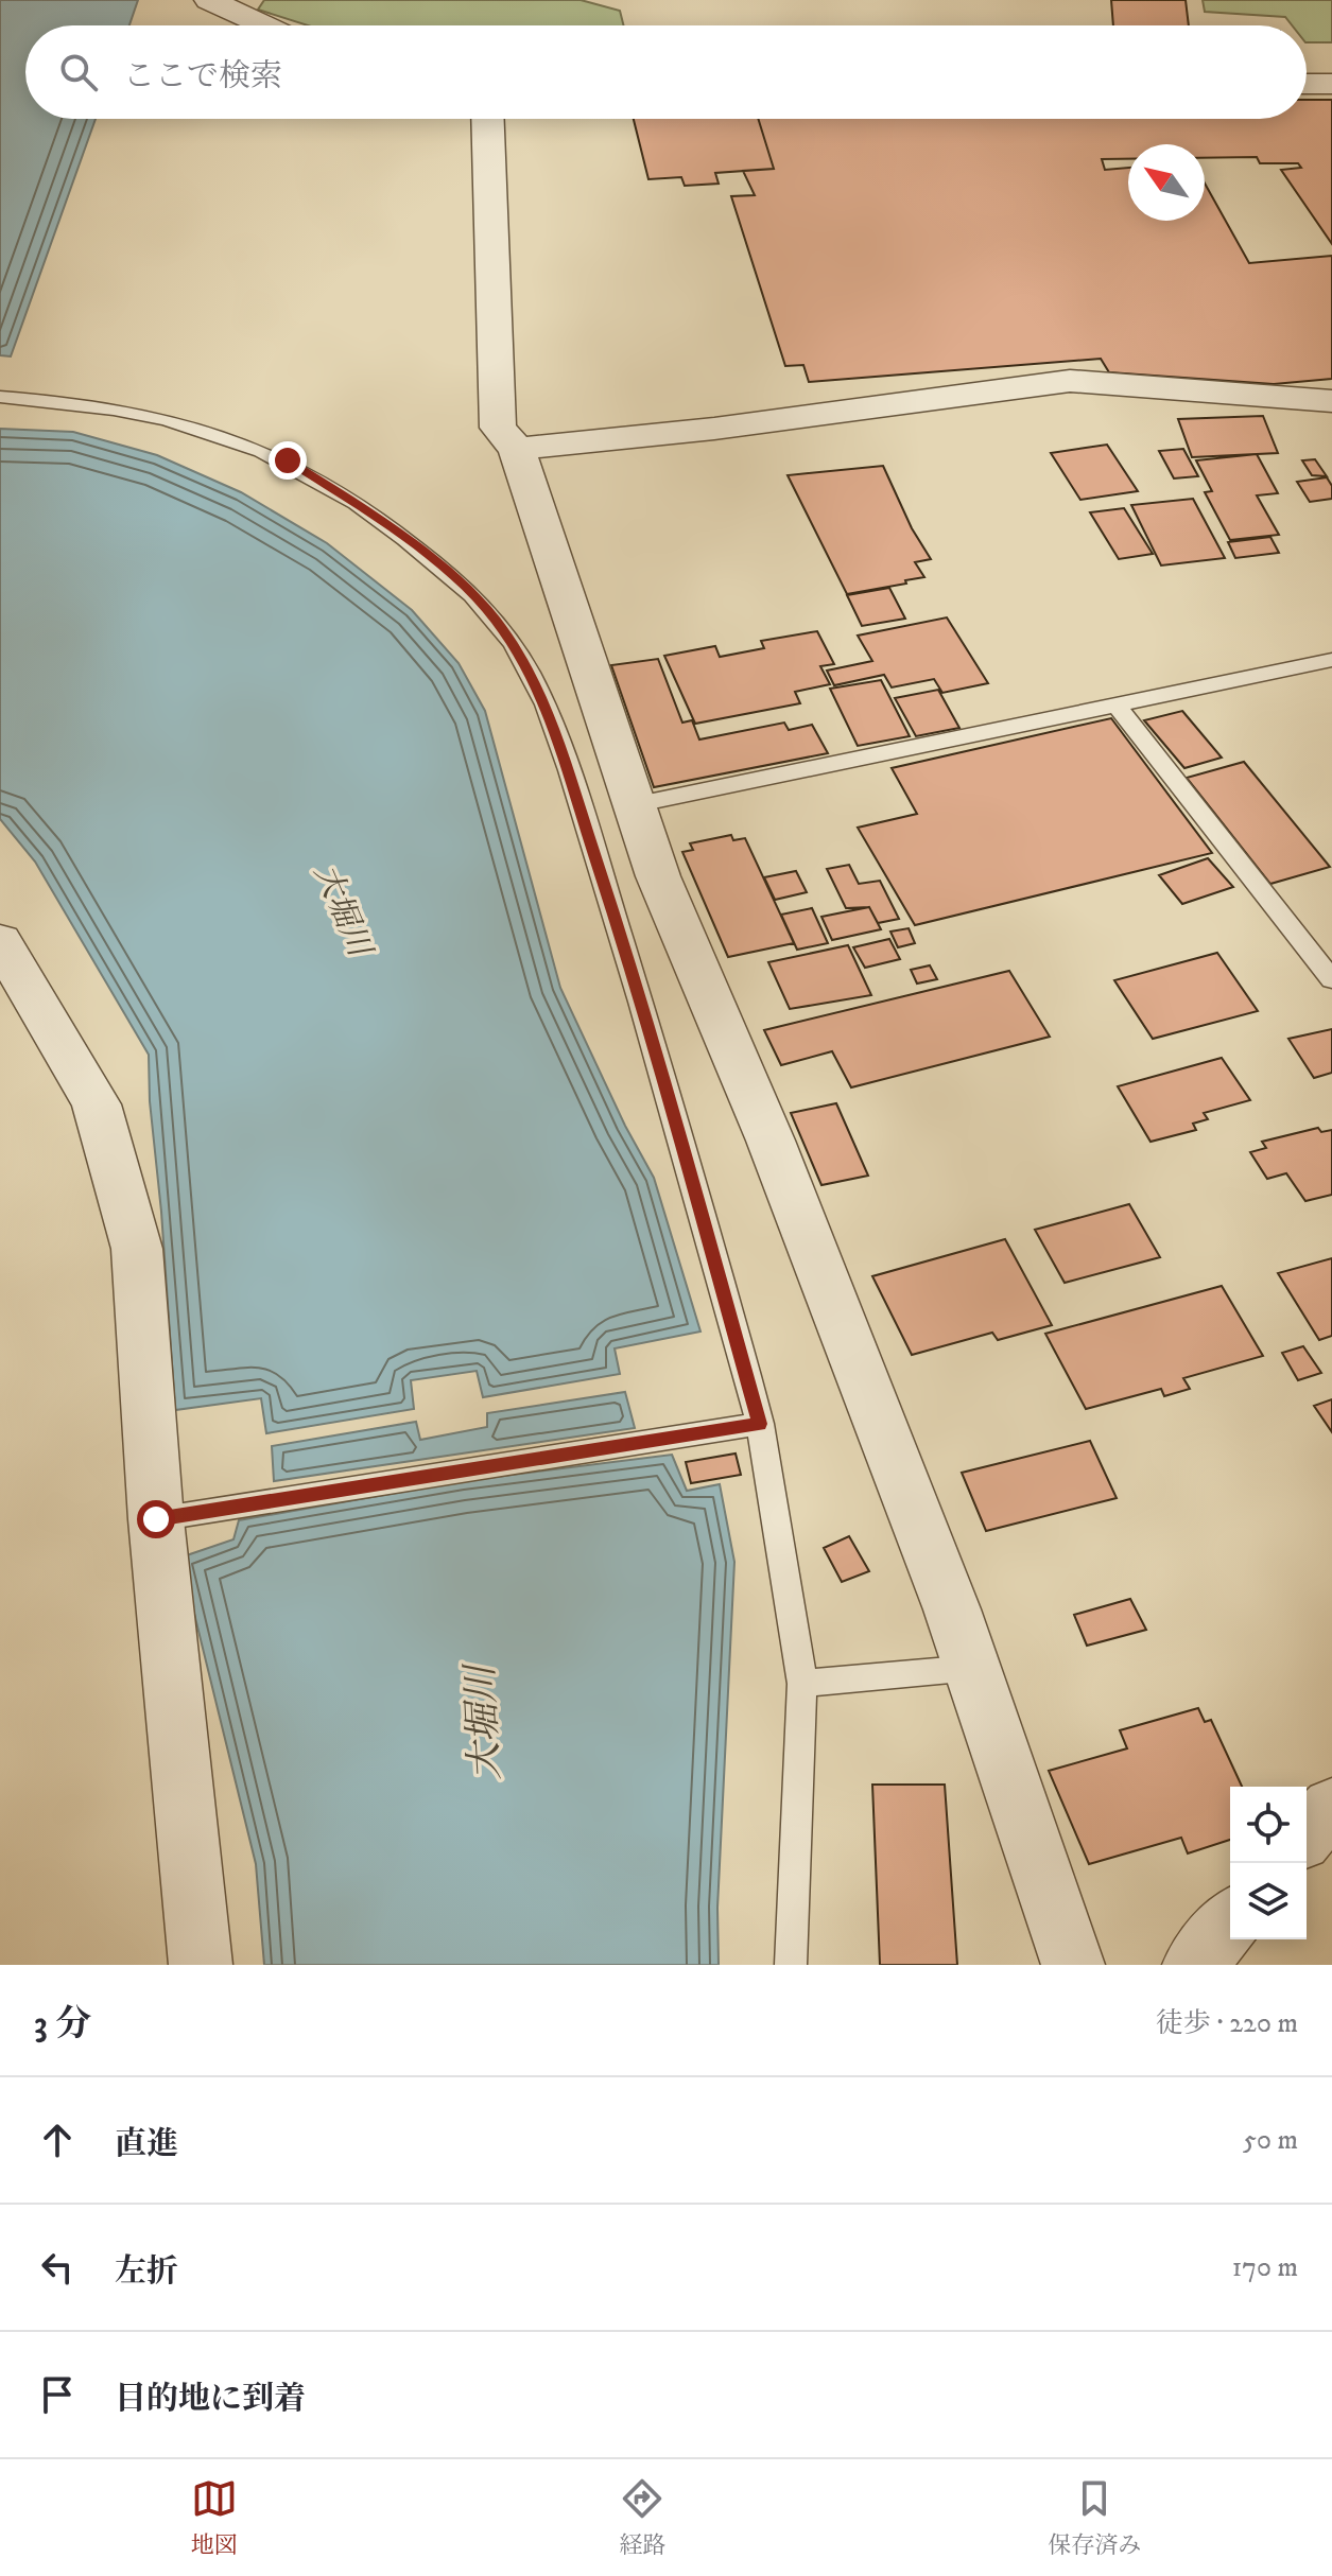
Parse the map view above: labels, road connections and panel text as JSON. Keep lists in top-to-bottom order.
{
  "water": ["大堀川"],
  "north": "top left",
  "page": {
    "search": "ここで検索",
    "heading": ["3 分", "徒歩 · 220 m"],
    "list": [
      ["直進", "50 m"],
      ["左折", "170 m"],
      "目的地に到着"
    ],
    "nav": ["地図", "経路", "保存済み"]
  }
}
